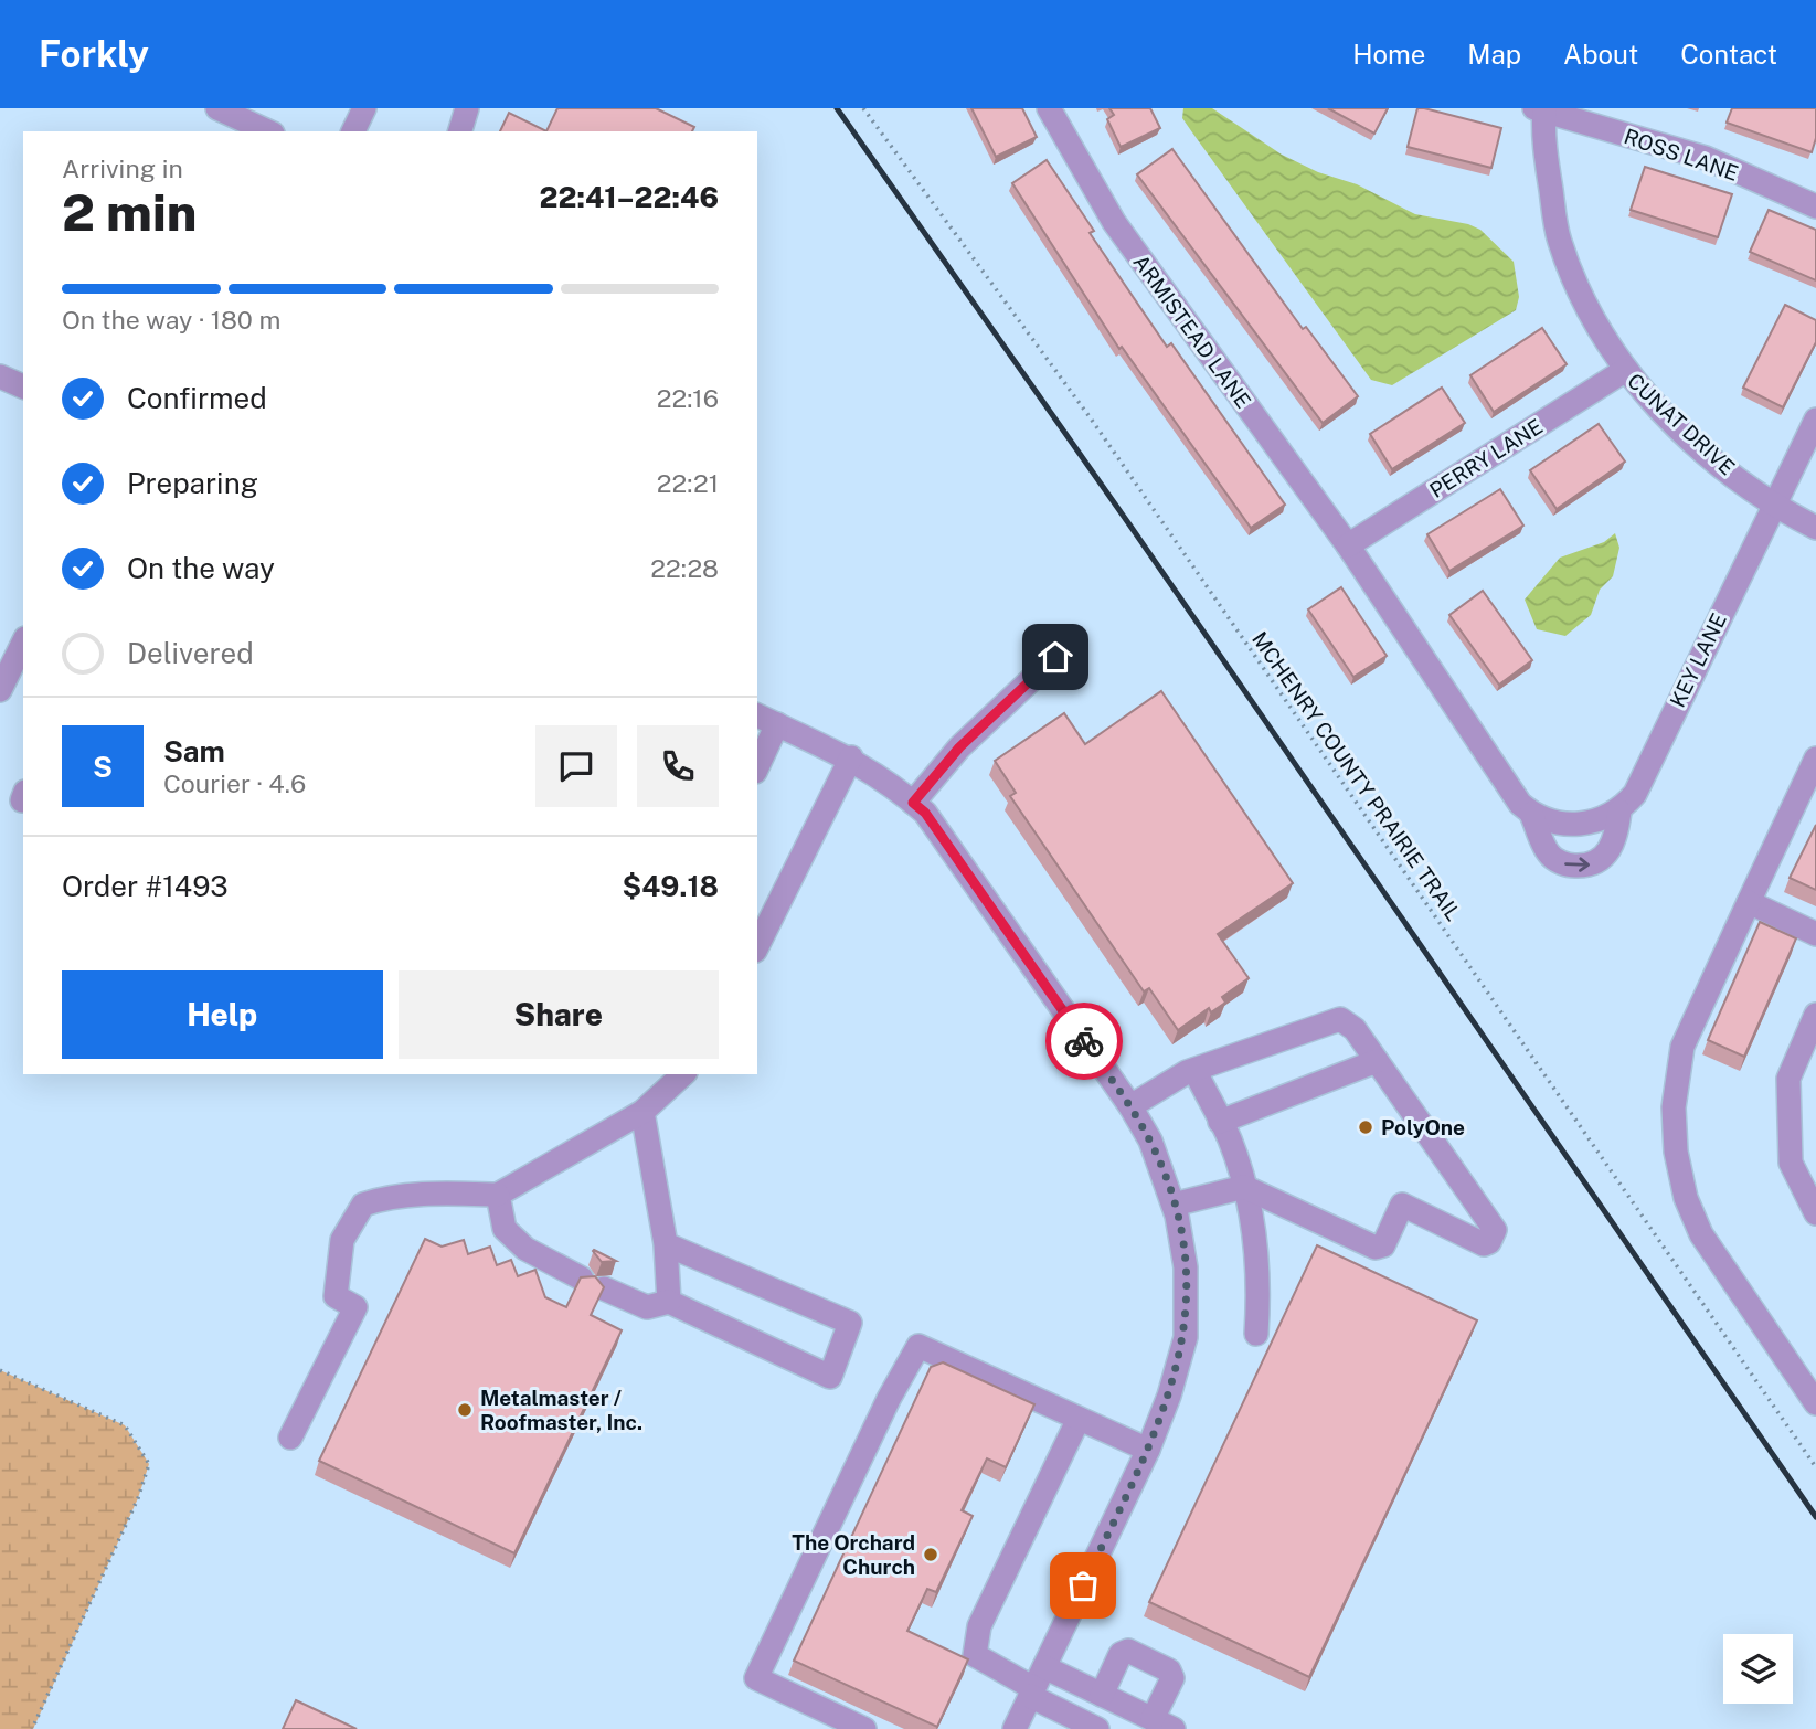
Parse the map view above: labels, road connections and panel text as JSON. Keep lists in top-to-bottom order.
{
  "streets": {
    "street": [
      "ROSS LANE",
      "ARMISTEAD LANE",
      "CUNAT DRIVE",
      "PERRY LANE",
      "KEY LANE"
    ],
    "path": ["MCHENRY COUNTY PRAIRIE TRAIL"]
  },
  "crossings": [
    ["ROSS LANE", "CUNAT DRIVE"],
    ["ARMISTEAD LANE", "PERRY LANE"],
    ["ARMISTEAD LANE", "KEY LANE"],
    ["CUNAT DRIVE", "PERRY LANE"],
    ["CUNAT DRIVE", "KEY LANE"],
    ["PERRY LANE", "KEY LANE"]
  ],
  "places": ["PolyOne", "Metalmaster / Roofmaster, Inc.", "The Orchard Church"],
  "page": {
    "header": "Forkly",
    "nav": [
      "Home",
      "Map",
      "About",
      "Contact"
    ],
    "heading": ["2 min", "Arriving in", "22:41–22:46"],
    "panel": [
      "Sam",
      "Courier · 4.6",
      "Order #1493",
      "$49.18"
    ],
    "bar": "On the way · 180 m",
    "list": [
      ["Confirmed", "22:16"],
      ["Preparing", "22:21"],
      ["On the way", "22:28"],
      "Delivered"
    ],
    "round": "S",
    "buttons": ["Help", "Share"]
  }
}
